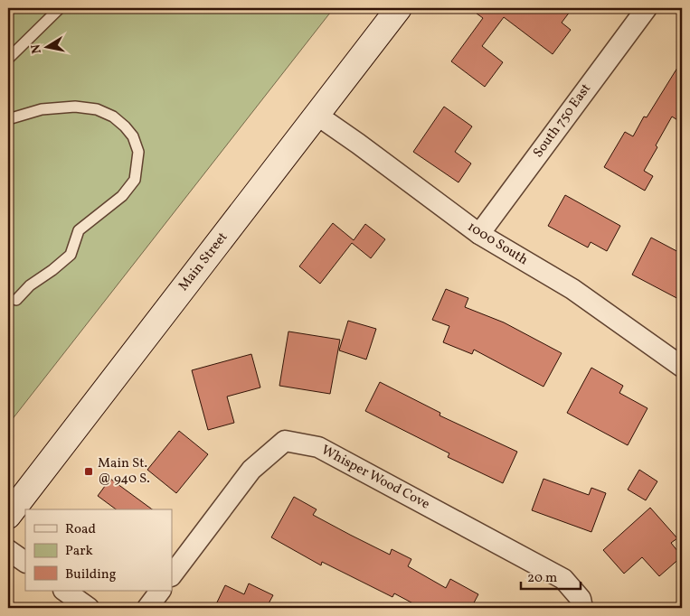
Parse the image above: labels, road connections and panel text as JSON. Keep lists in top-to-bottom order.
{
  "streets": {
    "main road": ["Main Street"],
    "street": ["South 750 East", "1000 South", "Whisper Wood Cove"]
  },
  "crossings": [
    ["South 750 East", "1000 South"],
    ["1000 South", "Main Street"]
  ],
  "places": {
    "transit": ["Main St. @ 940 S."]
  },
  "legend": ["Road", "Park", "Building"],
  "scale_bar": "20 m",
  "north": "left"
}
